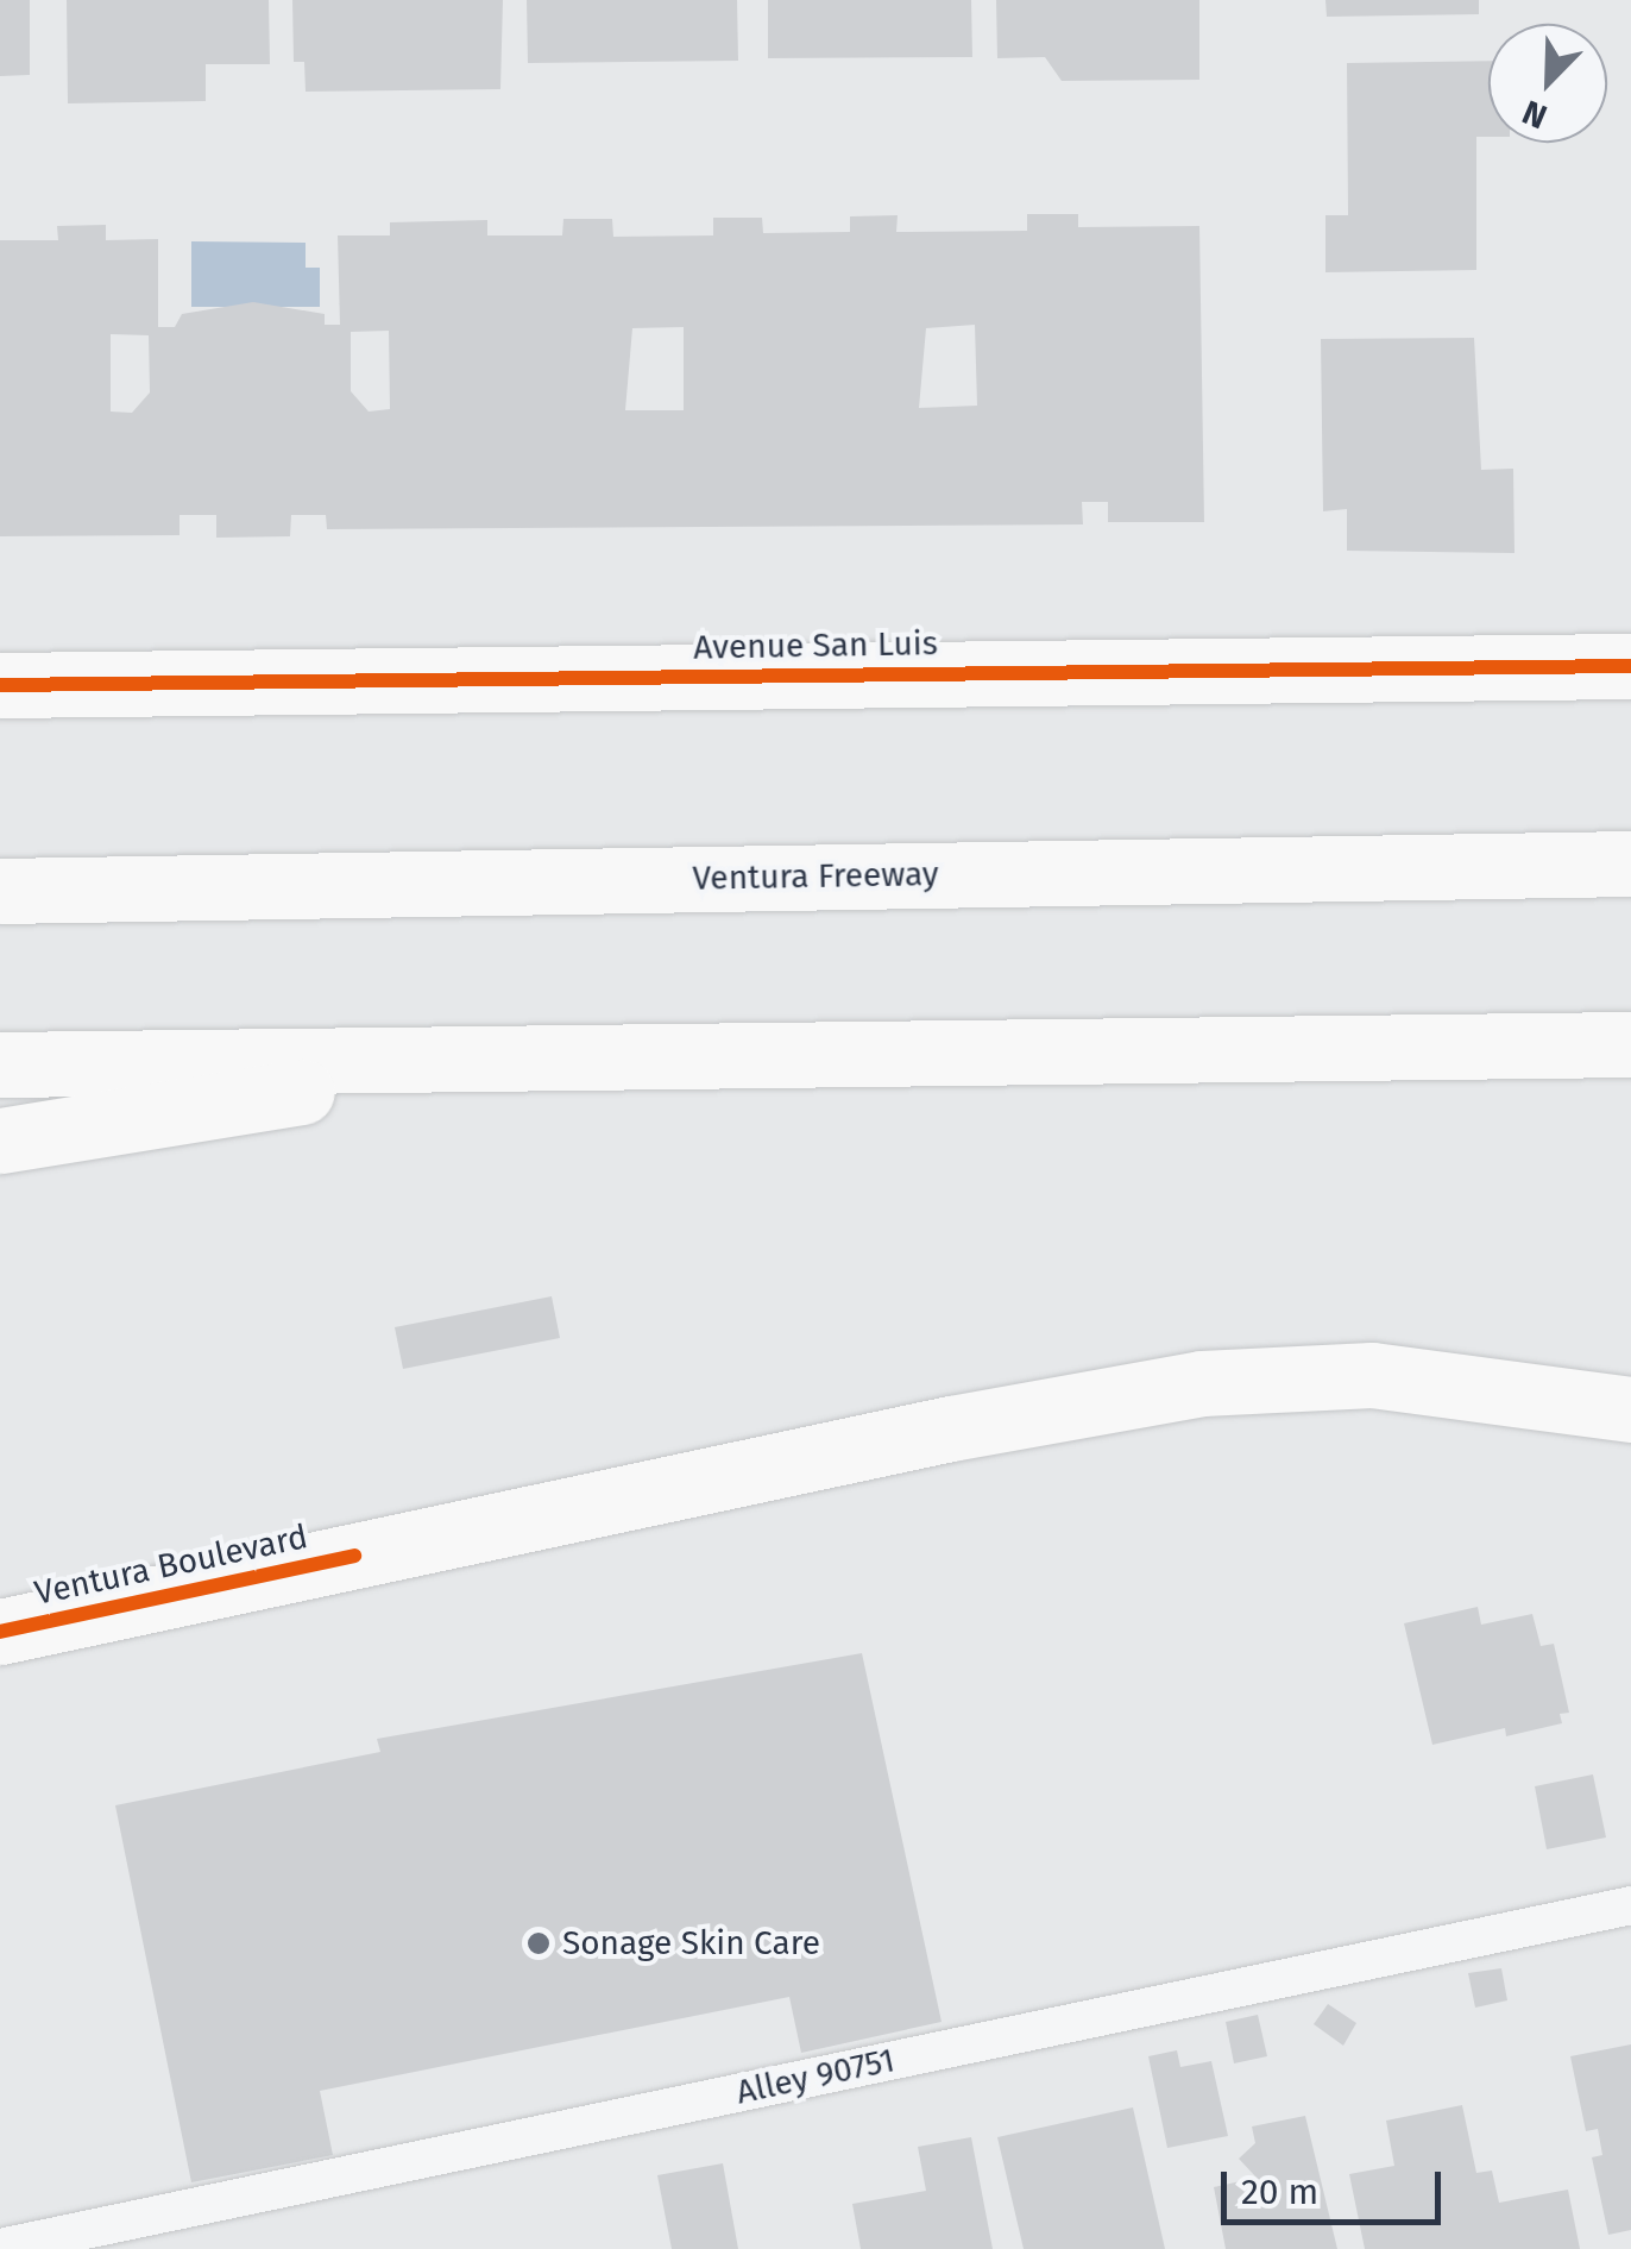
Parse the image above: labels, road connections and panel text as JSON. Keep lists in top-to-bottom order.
{
  "streets": {
    "main road": ["Avenue San Luis", "Ventura Freeway", "Ventura Boulevard"],
    "lane": ["Alley 90751"]
  },
  "places": ["Sonage Skin Care"],
  "scale_bar": "20 m",
  "north": "bottom left"
}
